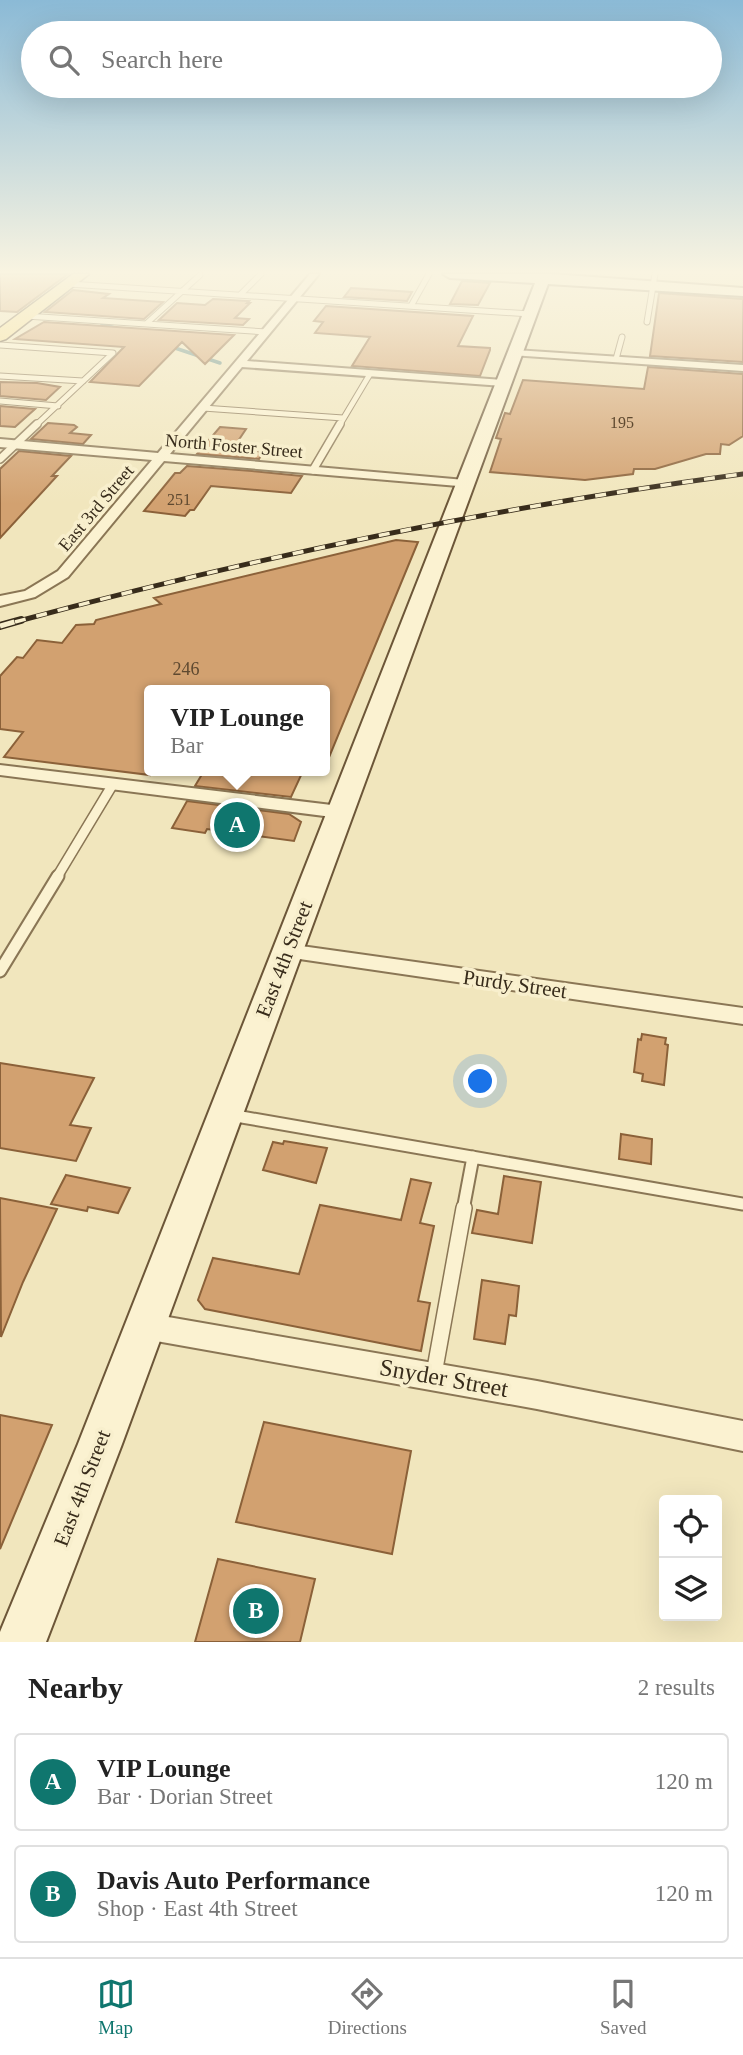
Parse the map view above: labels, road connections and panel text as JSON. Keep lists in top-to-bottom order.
{
  "streets": {
    "main road": ["East 4th Street"],
    "street": [
      "North Foster Street",
      "East 3rd Street",
      "Purdy Street",
      "Snyder Street"
    ]
  },
  "crossings": [
    ["North Foster Street", "East 3rd Street"],
    ["North Foster Street", "East 4th Street"],
    ["East 4th Street", "Purdy Street"],
    ["East 4th Street", "Snyder Street"]
  ],
  "house_numbers": ["195", "251", "246"],
  "page": {
    "search": "Search here",
    "popup": ["VIP Lounge", "Bar"],
    "pins": ["A", "B"],
    "heading": ["Nearby", "2 results"],
    "list": [
      {
        "mark": "A",
        "name": "VIP Lounge",
        "note": "Bar · Dorian Street",
        "value": "120 m"
      },
      {
        "mark": "B",
        "name": "Davis Auto Performance",
        "note": "Shop · East 4th Street",
        "value": "120 m"
      }
    ],
    "nav": ["Map", "Directions", "Saved"]
  }
}
